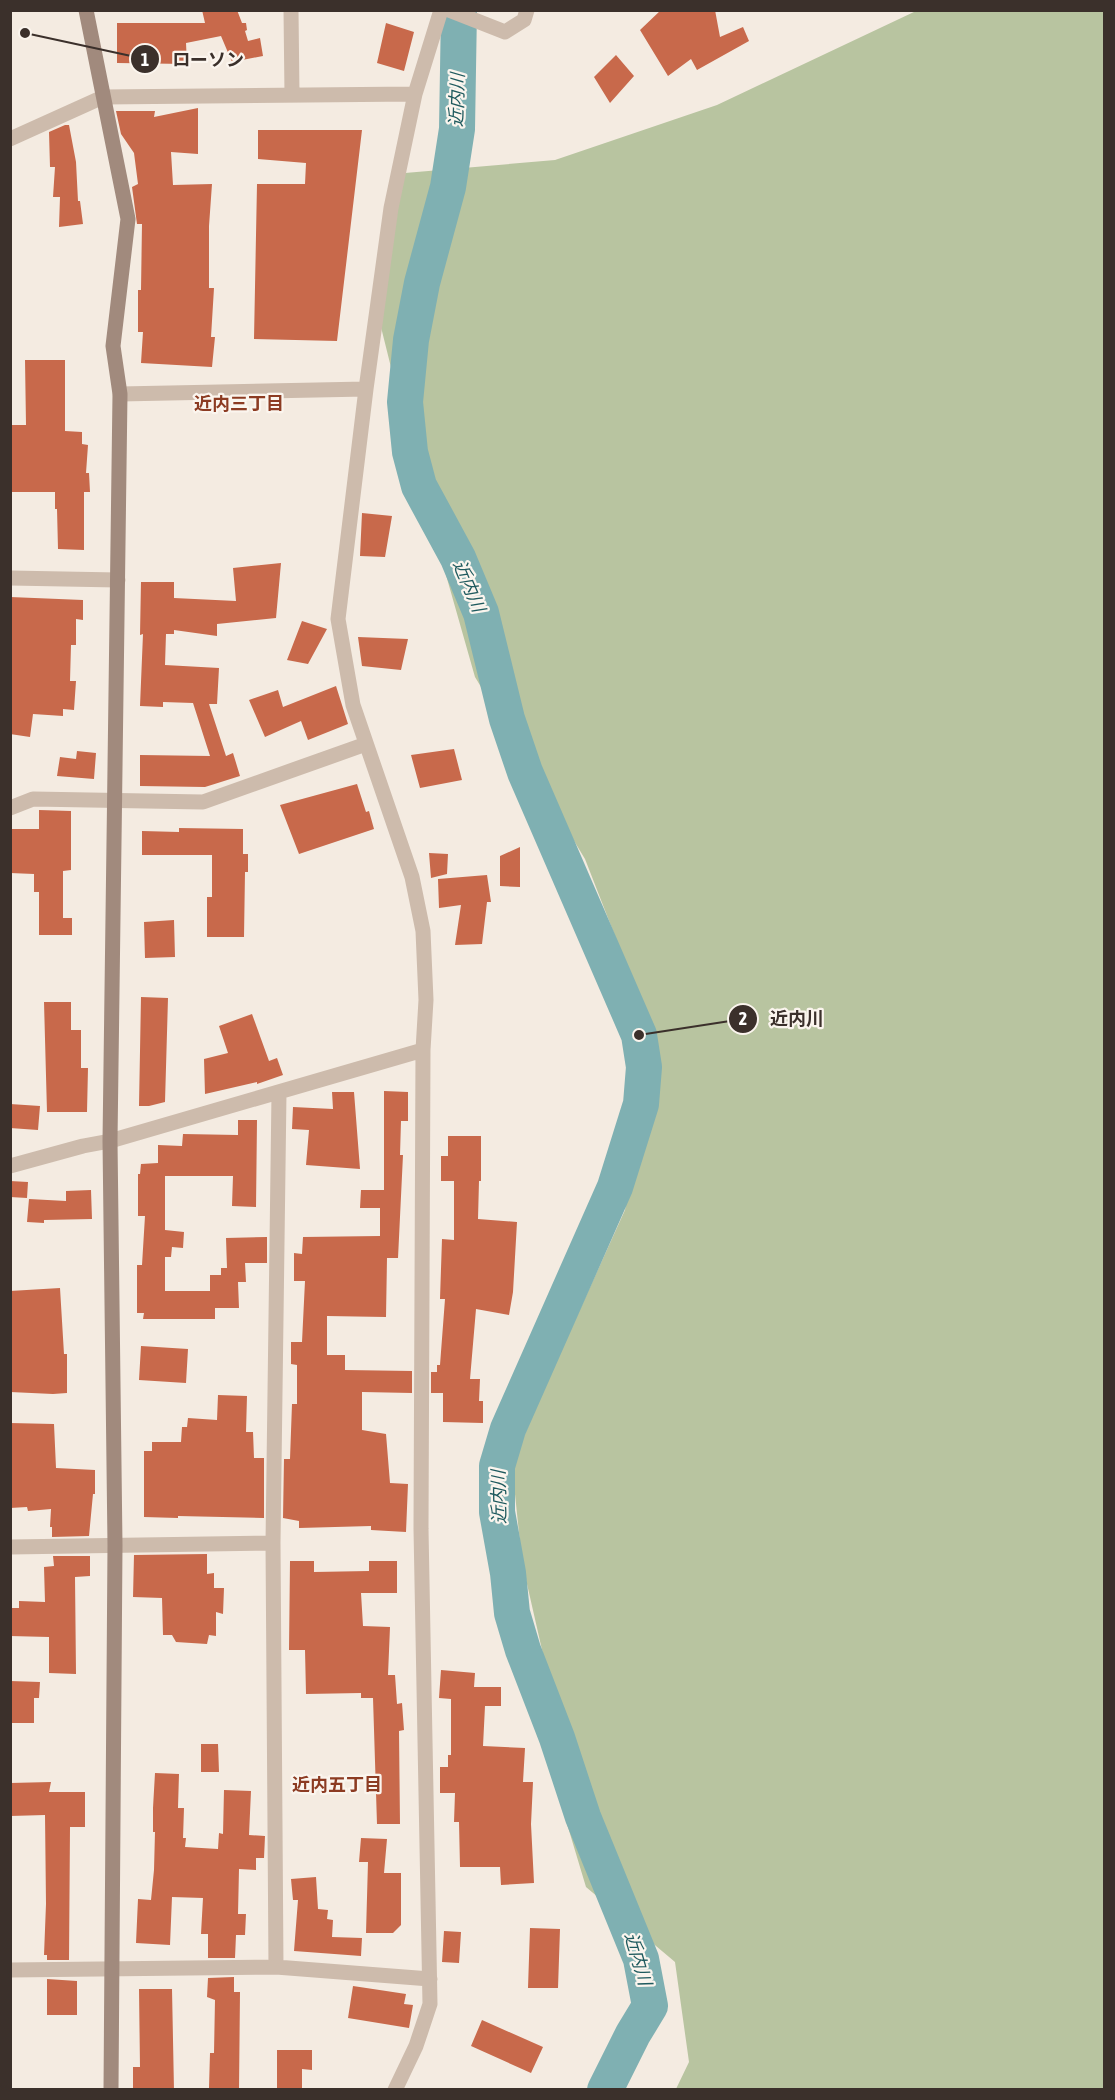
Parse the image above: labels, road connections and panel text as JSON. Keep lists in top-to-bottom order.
{
  "districts": ["近内三丁目", "近内五丁目"],
  "water": ["近内川"],
  "places": ["ローソン", "近内川"]
}
